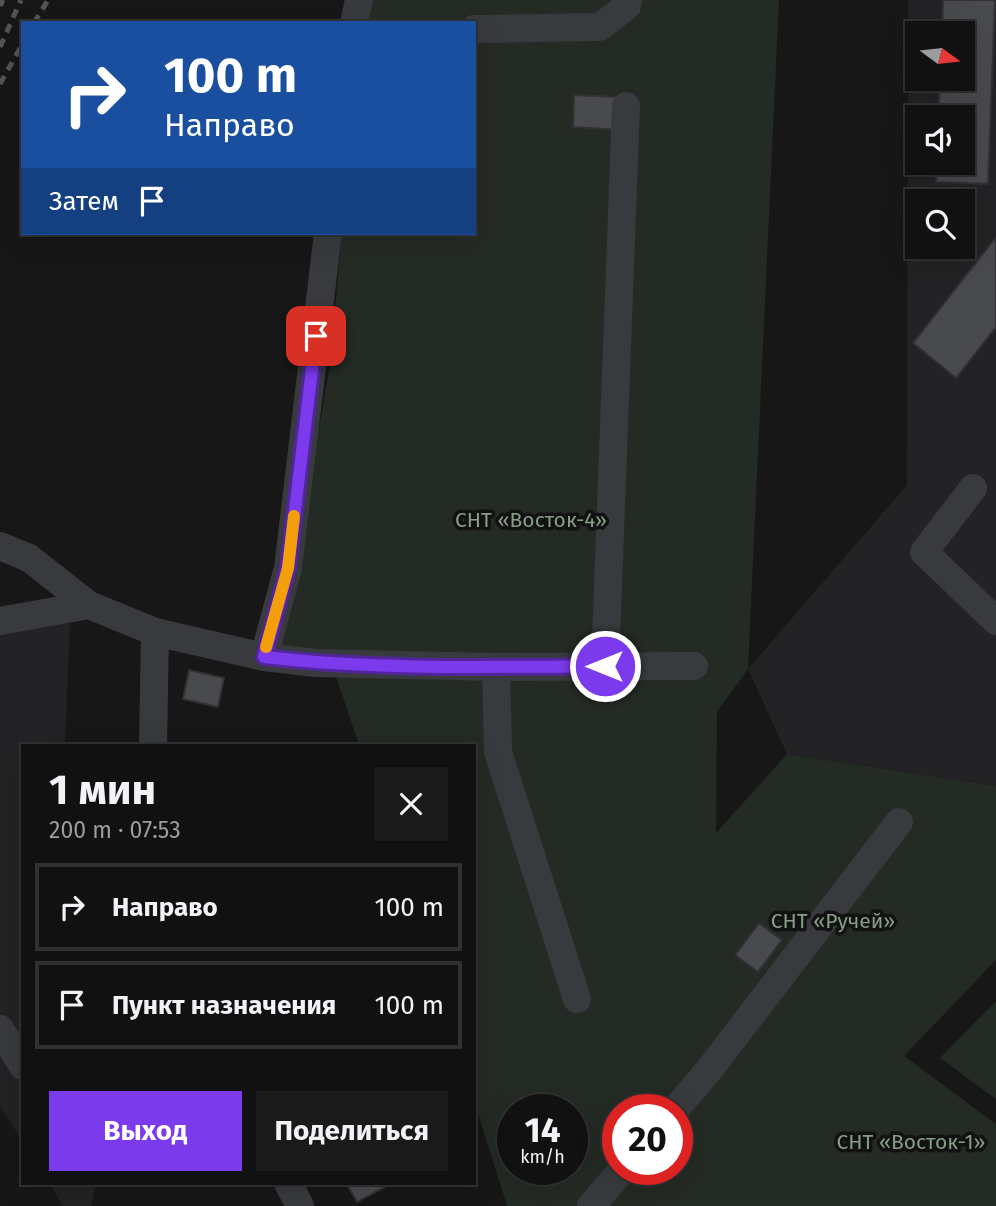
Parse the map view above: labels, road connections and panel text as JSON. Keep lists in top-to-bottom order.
{
  "parks": ["СНТ «Восток-4»", "СНТ «Ручей»", "СНТ «Восток-1»"],
  "north": "right",
  "page": {
    "turn": ["100 m", "Направо"],
    "then": "Затем",
    "heading": ["1 мин", "200 m · 07:53"],
    "list": [
      {
        "name": "Направо",
        "value": "100 m"
      },
      {
        "name": "Пункт назначения",
        "value": "100 m"
      }
    ],
    "buttons": ["Выход", "Поделиться"],
    "speed": "14 km/h",
    "limit": "20"
  }
}
